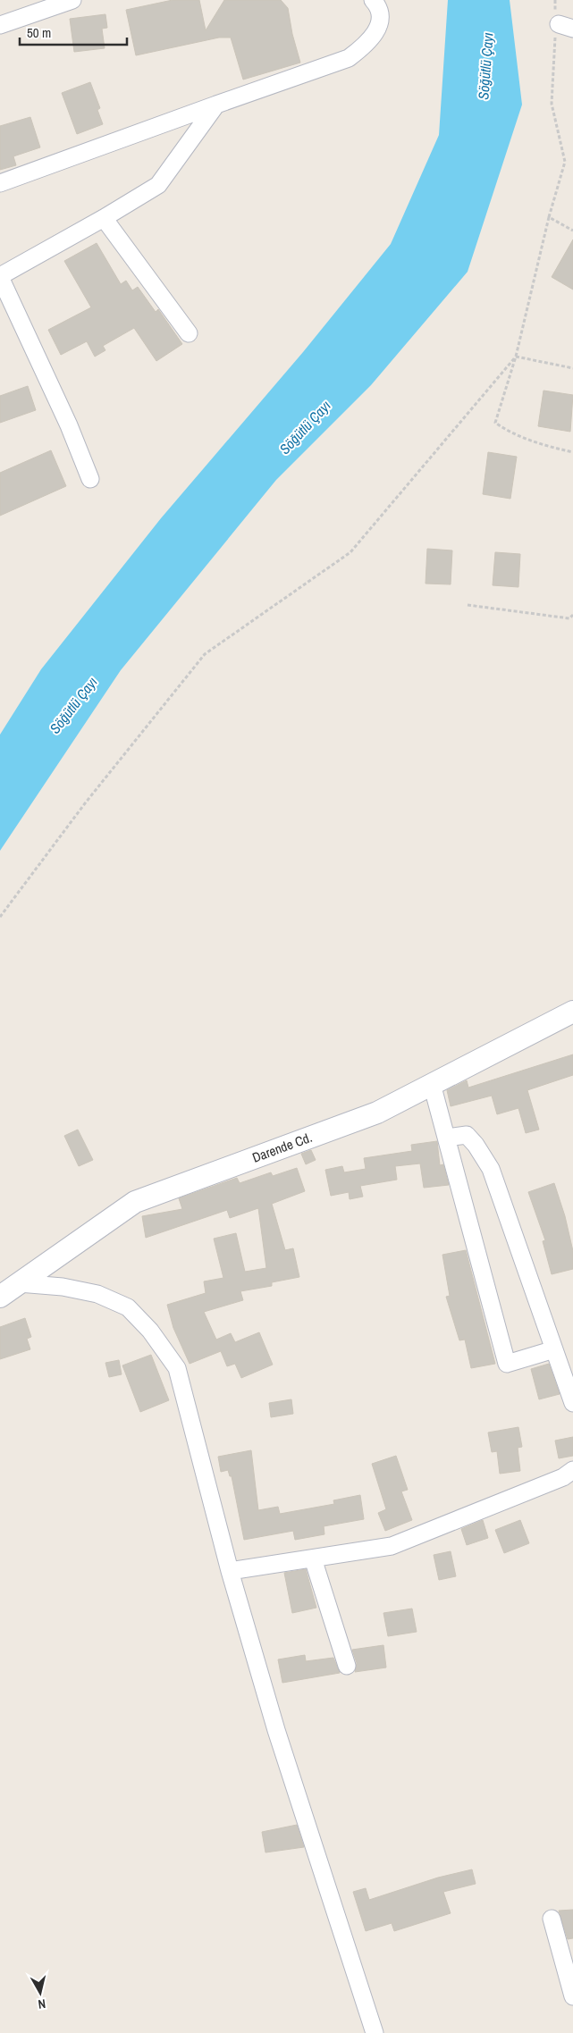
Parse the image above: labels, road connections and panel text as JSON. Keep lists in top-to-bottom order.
{
  "streets": {
    "street": ["Darende Cd."]
  },
  "water": ["Söğütlü Çayı"],
  "scale_bar": "50 m",
  "north": "bottom"
}
